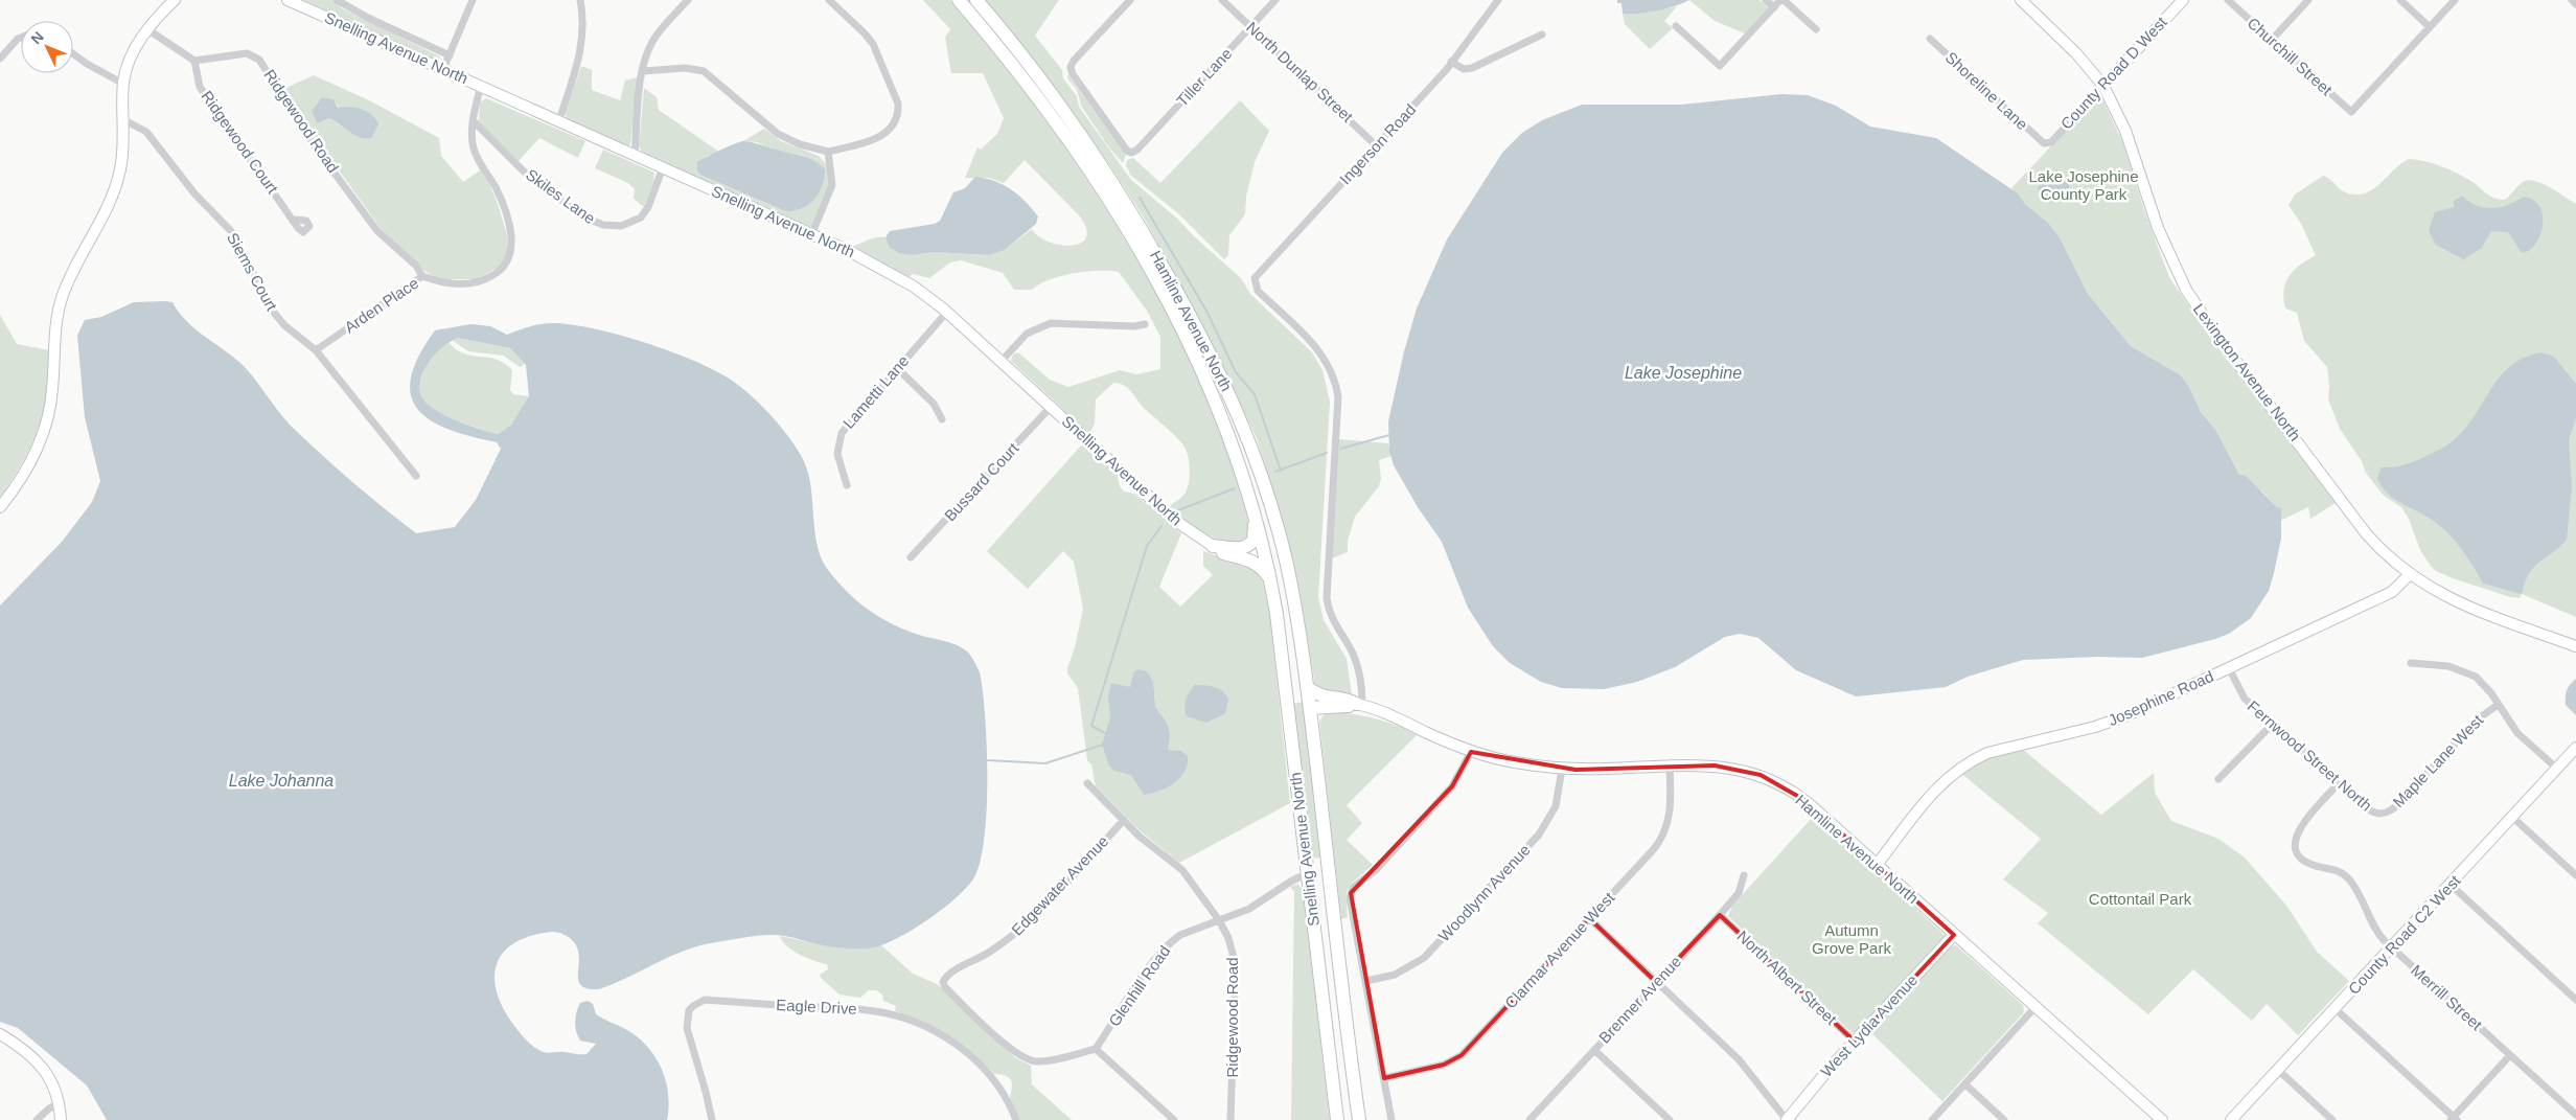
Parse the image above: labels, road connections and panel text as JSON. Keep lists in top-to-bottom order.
{
  "streets": {
    "highway": ["Snelling Avenue North", "Hamline Avenue North"],
    "street": [
      "Churchill Street",
      "North Dunlap Street",
      "County Road D West",
      "Tiller Lane",
      "Shoreline Lane",
      "Ridgewood Road",
      "Ridgewood Court",
      "Ingerson Road",
      "Skiles Lane",
      "Siems Court",
      "Arden Place",
      "Lexington Avenue North",
      "Lametti Lane",
      "Bussard Court",
      "Josephine Road",
      "Fernwood Street North",
      "Maple Lane West",
      "Edgewater Avenue",
      "Woodlynn Avenue",
      "County Road C2 West",
      "Clarmar Avenue West",
      "North Albert Street",
      "Glenhill Road",
      "Merrill Street",
      "Brenner Avenue",
      "Eagle Drive",
      "West Lydia Avenue"
    ]
  },
  "crossings": [
    ["Snelling Avenue North", "Skiles Lane"],
    ["Snelling Avenue North", "Arden Place"],
    ["Snelling Avenue North", "Hamline Avenue North"],
    ["Snelling Avenue North", "Lametti Lane"],
    ["Snelling Avenue North", "Bussard Court"],
    ["Snelling Avenue North", "Glenhill Road"],
    ["North Dunlap Street", "Tiller Lane"],
    ["North Dunlap Street", "Ingerson Road"],
    ["County Road D West", "Shoreline Lane"],
    ["County Road D West", "Lexington Avenue North"],
    ["Ridgewood Road", "Ridgewood Court"],
    ["Ridgewood Road", "Arden Place"],
    ["Ridgewood Road", "Edgewater Avenue"],
    ["Ridgewood Road", "Glenhill Road"],
    ["Ingerson Road", "Hamline Avenue North"],
    ["Skiles Lane", "Arden Place"],
    ["Siems Court", "Arden Place"],
    ["Hamline Avenue North", "Josephine Road"],
    ["Hamline Avenue North", "Woodlynn Avenue"],
    ["Hamline Avenue North", "Clarmar Avenue West"],
    ["Hamline Avenue North", "West Lydia Avenue"],
    ["Lexington Avenue North", "Josephine Road"],
    ["Josephine Road", "Fernwood Street North"],
    ["Fernwood Street North", "Maple Lane West"],
    ["Fernwood Street North", "Merrill Street"],
    ["Edgewater Avenue", "Glenhill Road"],
    ["County Road C2 West", "Merrill Street"],
    ["North Albert Street", "Brenner Avenue"],
    ["North Albert Street", "West Lydia Avenue"]
  ],
  "water": ["Lake Josephine", "Lake Johanna"],
  "parks": ["Lake Josephine County Park", "Cottontail Park", "Autumn Grove Park"],
  "north": "top left"
}
